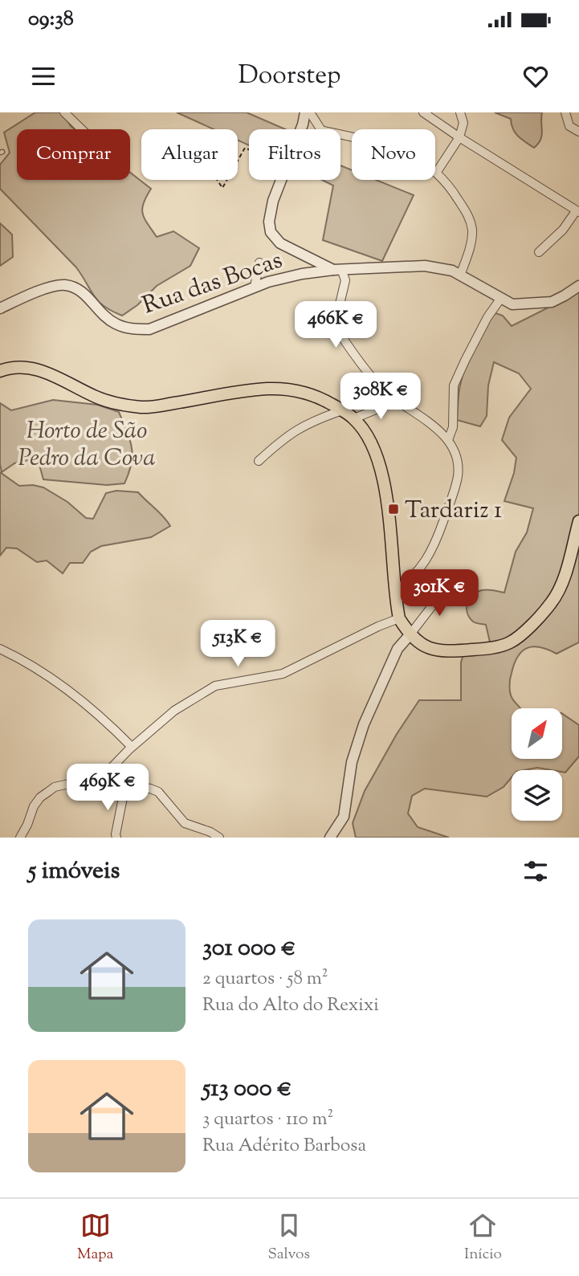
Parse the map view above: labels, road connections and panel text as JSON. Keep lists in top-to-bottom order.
{
  "streets": {
    "street": ["Rua das Bocas"]
  },
  "parks": ["Horto de São Pedro da Cova"],
  "places": {
    "transit": ["Tardariz 1"]
  },
  "north": "top right",
  "page": {
    "status": "09:38",
    "header": "Doorstep",
    "chip": [
      "Comprar",
      "Alugar",
      "Filtros",
      "Novo"
    ],
    "price": [
      "466K €",
      "308K €",
      "301K €",
      "513K €",
      "469K €"
    ],
    "heading": "5 imóveis",
    "list": [
      {
        "name": "301 000 €",
        "note": "2 quartos · 58 m² · Rua do Alto do Rexixi"
      },
      {
        "name": "513 000 €",
        "note": "3 quartos · 110 m² · Rua Adérito Barbosa"
      }
    ],
    "tabs": ["Mapa", "Salvos", "Início"]
  }
}
